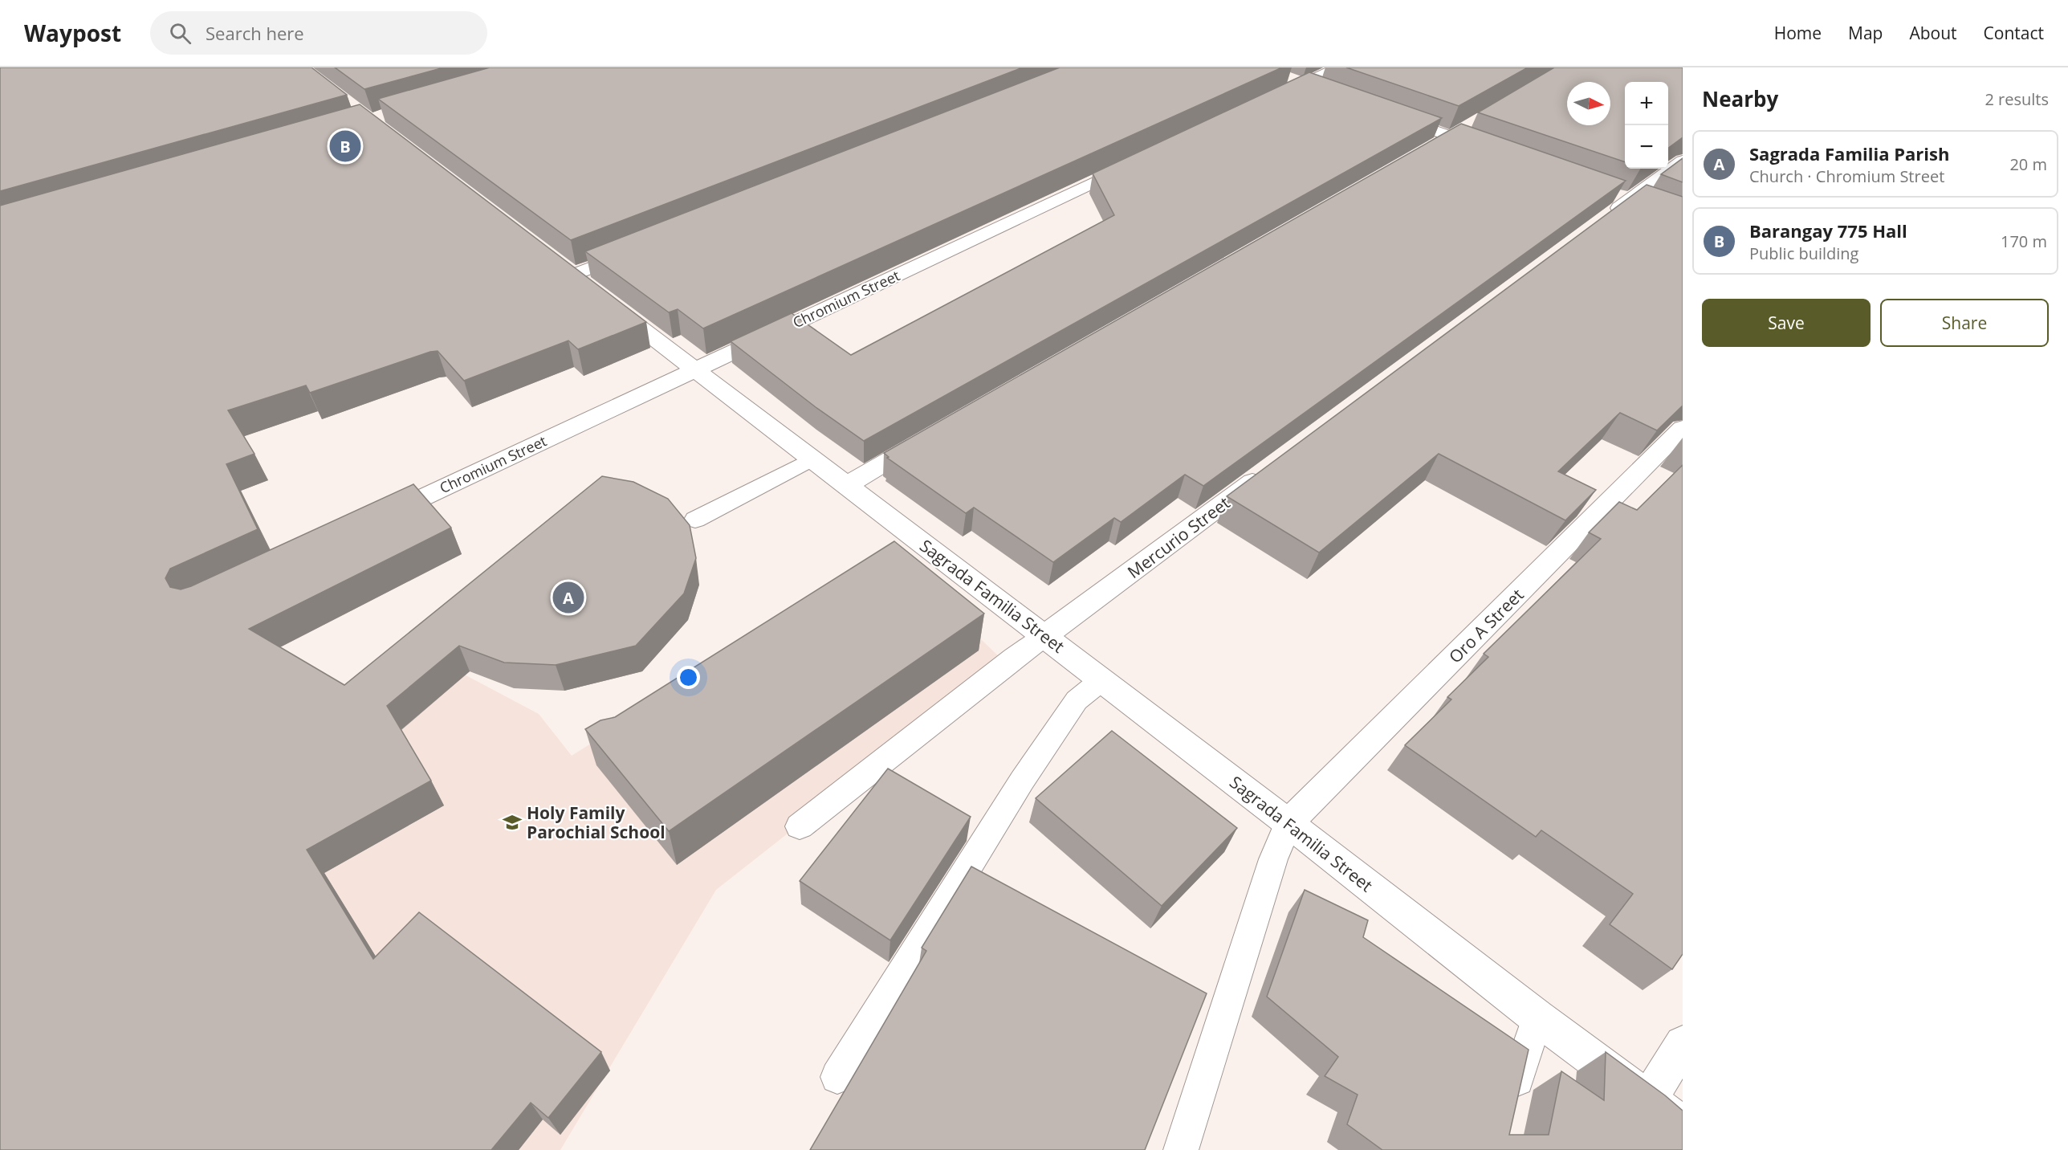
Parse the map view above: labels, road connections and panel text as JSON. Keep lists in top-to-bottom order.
{
  "streets": {
    "street": [
      "Chromium Street",
      "Mercurio Street",
      "Sagrada Familia Street",
      "Oro A Street"
    ]
  },
  "crossings": [
    ["Chromium Street", "Sagrada Familia Street"],
    ["Mercurio Street", "Sagrada Familia Street"],
    ["Sagrada Familia Street", "Oro A Street"]
  ],
  "places": {
    "school or university": ["Holy Family Parochial School"]
  },
  "north": "right",
  "page": {
    "header": "Waypost",
    "search": "Search here",
    "nav": [
      "Home",
      "Map",
      "About",
      "Contact"
    ],
    "heading": ["Nearby", "2 results"],
    "map_buttons": ["+", "−"],
    "pins": ["B", "A"],
    "list": [
      {
        "mark": "A",
        "name": "Sagrada Familia Parish",
        "note": "Church · Chromium Street",
        "value": "20 m"
      },
      {
        "mark": "B",
        "name": "Barangay 775 Hall",
        "note": "Public building",
        "value": "170 m"
      }
    ],
    "buttons": ["Save", "Share"]
  }
}
